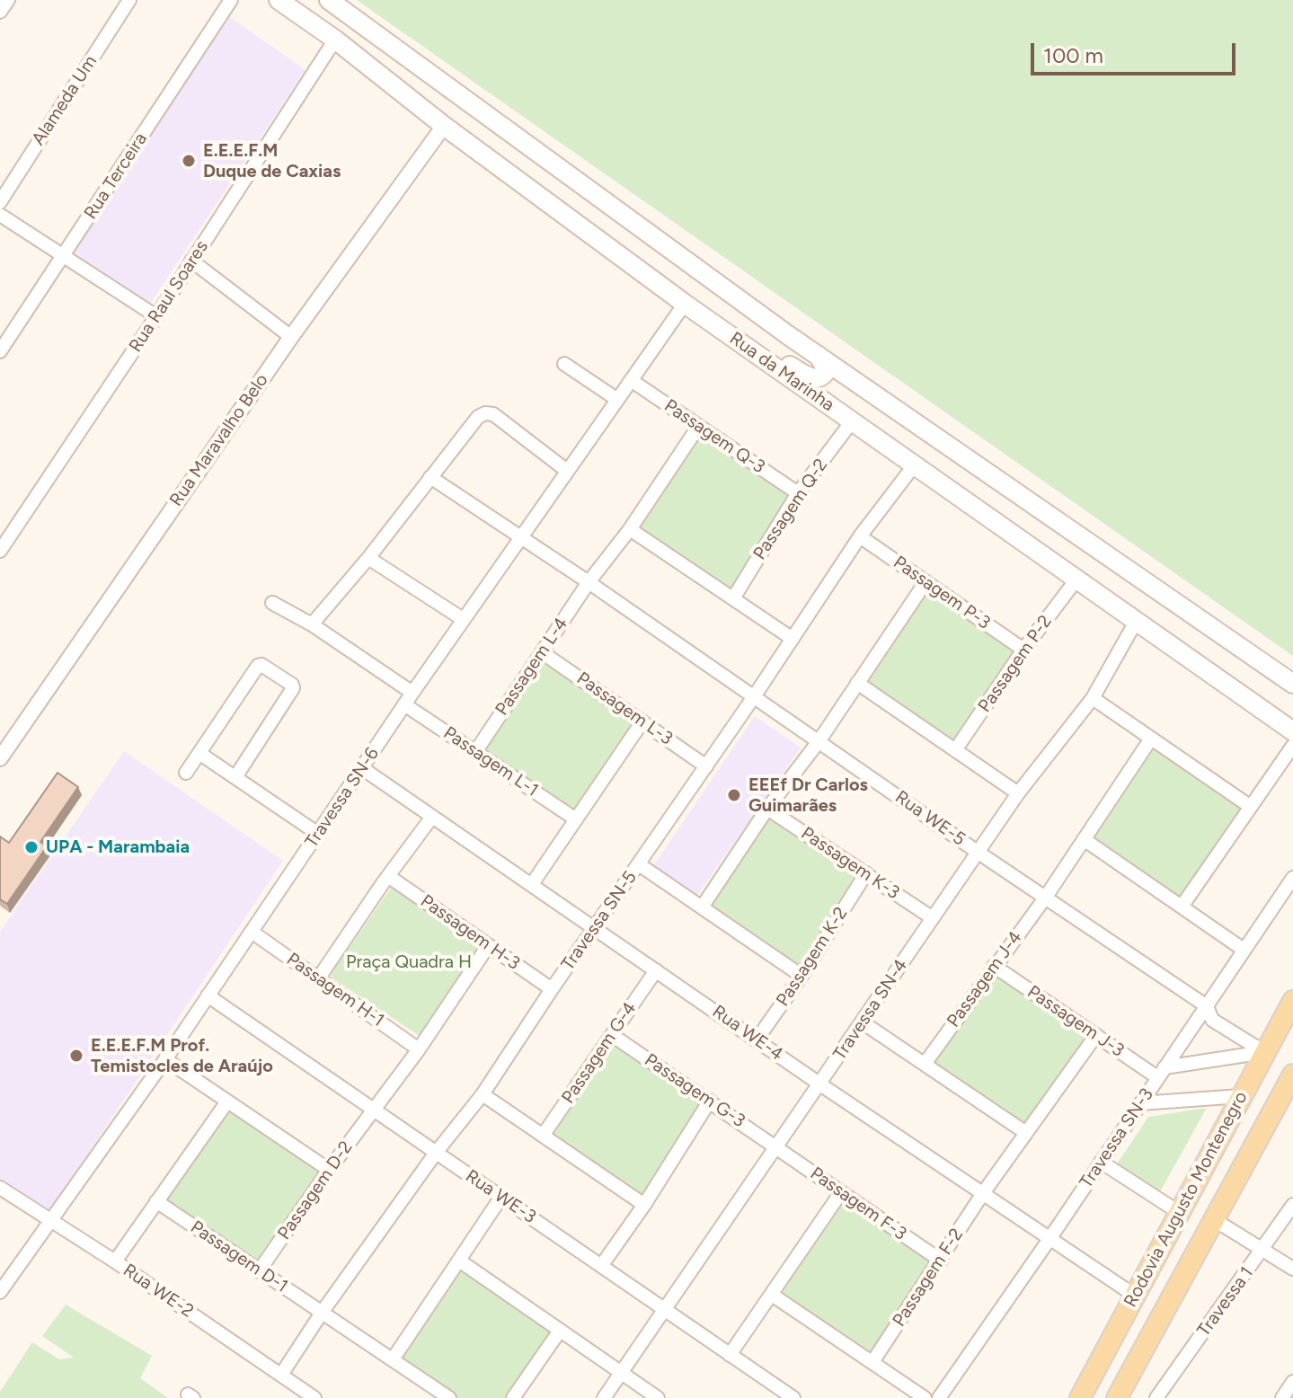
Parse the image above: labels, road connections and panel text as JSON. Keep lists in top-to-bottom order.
{
  "streets": {
    "main road": ["Rua da Marinha", "Rodovia Augusto Montenegro"],
    "street": [
      "Alameda Um",
      "Rua Terceira",
      "Rua Raul Soares",
      "Passagem Q-3",
      "Rua Maravalho Belo",
      "Passagem Q-2",
      "Passagem P-3",
      "Passagem P-2",
      "Passagem L-4",
      "Passagem L-3",
      "Passagem L-1",
      "Travessa SN-6",
      "Rua WE-5",
      "Passagem K-3",
      "Travessa SN-5",
      "Passagem H-3",
      "Passagem K-2",
      "Passagem J-4",
      "Passagem H-1",
      "Travessa SN-4",
      "Passagem J-3",
      "Rua WE-4",
      "Passagem G-4",
      "Passagem G-3",
      "Travessa SN-3",
      "Passagem D-2",
      "Rua WE-3",
      "Passagem F-3",
      "Passagem D-1",
      "Passagem F-2",
      "Rua WE-2",
      "Travessa 1"
    ]
  },
  "crossings": [
    ["Rua Raul Soares", "Rua da Marinha"],
    ["Rua da Marinha", "Rua Maravalho Belo"],
    ["Rua da Marinha", "Passagem Q-2"],
    ["Rua da Marinha", "Passagem P-2"],
    ["Rua da Marinha", "Travessa SN-6"],
    ["Rua da Marinha", "Travessa SN-5"],
    ["Rua da Marinha", "Travessa SN-4"],
    ["Passagem Q-3", "Passagem Q-2"],
    ["Passagem Q-3", "Passagem L-4"],
    ["Passagem Q-3", "Travessa SN-6"],
    ["Passagem P-3", "Passagem P-2"],
    ["Passagem P-3", "Travessa SN-5"],
    ["Passagem L-4", "Passagem L-3"],
    ["Passagem L-4", "Passagem L-1"],
    ["Passagem L-4", "Rua WE-5"],
    ["Passagem L-3", "Travessa SN-5"],
    ["Passagem L-1", "Travessa SN-6"],
    ["Travessa SN-6", "Rua WE-5"],
    ["Travessa SN-6", "Passagem H-1"],
    ["Travessa SN-6", "Rua WE-4"],
    ["Travessa SN-6", "Rua WE-3"],
    ["Travessa SN-6", "Rua WE-2"],
    ["Rua WE-5", "Travessa SN-5"],
    ["Rua WE-5", "Passagem J-4"],
    ["Rua WE-5", "Travessa SN-4"],
    ["Rua WE-5", "Travessa SN-3"],
    ["Rua WE-5", "Rodovia Augusto Montenegro"],
    ["Passagem K-3", "Passagem K-2"],
    ["Passagem K-3", "Travessa SN-4"],
    ["Travessa SN-5", "Passagem H-3"],
    ["Travessa SN-5", "Rua WE-4"],
    ["Travessa SN-5", "Rua WE-3"],
    ["Travessa SN-5", "Passagem D-1"],
    ["Travessa SN-5", "Rua WE-2"],
    ["Passagem H-3", "Passagem D-2"],
    ["Passagem K-2", "Rua WE-4"],
    ["Passagem J-4", "Passagem J-3"],
    ["Passagem H-1", "Passagem D-2"],
    ["Travessa SN-4", "Rua WE-4"],
    ["Travessa SN-4", "Passagem G-3"],
    ["Travessa SN-4", "Rua WE-3"],
    ["Travessa SN-4", "Passagem F-3"],
    ["Passagem J-3", "Travessa SN-3"],
    ["Passagem J-3", "Passagem F-2"],
    ["Rua WE-4", "Passagem G-4"],
    ["Rua WE-4", "Travessa SN-3"],
    ["Rua WE-4", "Rodovia Augusto Montenegro"],
    ["Rua WE-4", "Passagem F-2"],
    ["Passagem G-4", "Passagem G-3"],
    ["Passagem G-3", "Passagem F-3"],
    ["Passagem D-2", "Rua WE-3"],
    ["Passagem D-2", "Passagem D-1"],
    ["Passagem F-3", "Passagem F-2"]
  ],
  "parks": ["Praça Quadra H"],
  "places": [
    "E.E.E.F.M Duque de Caxias",
    "EEEf Dr Carlos Guimarães",
    "UPA - Marambaia",
    "E.E.E.F.M Prof. Temistocles de Araújo"
  ],
  "scale_bar": "100 m"
}
